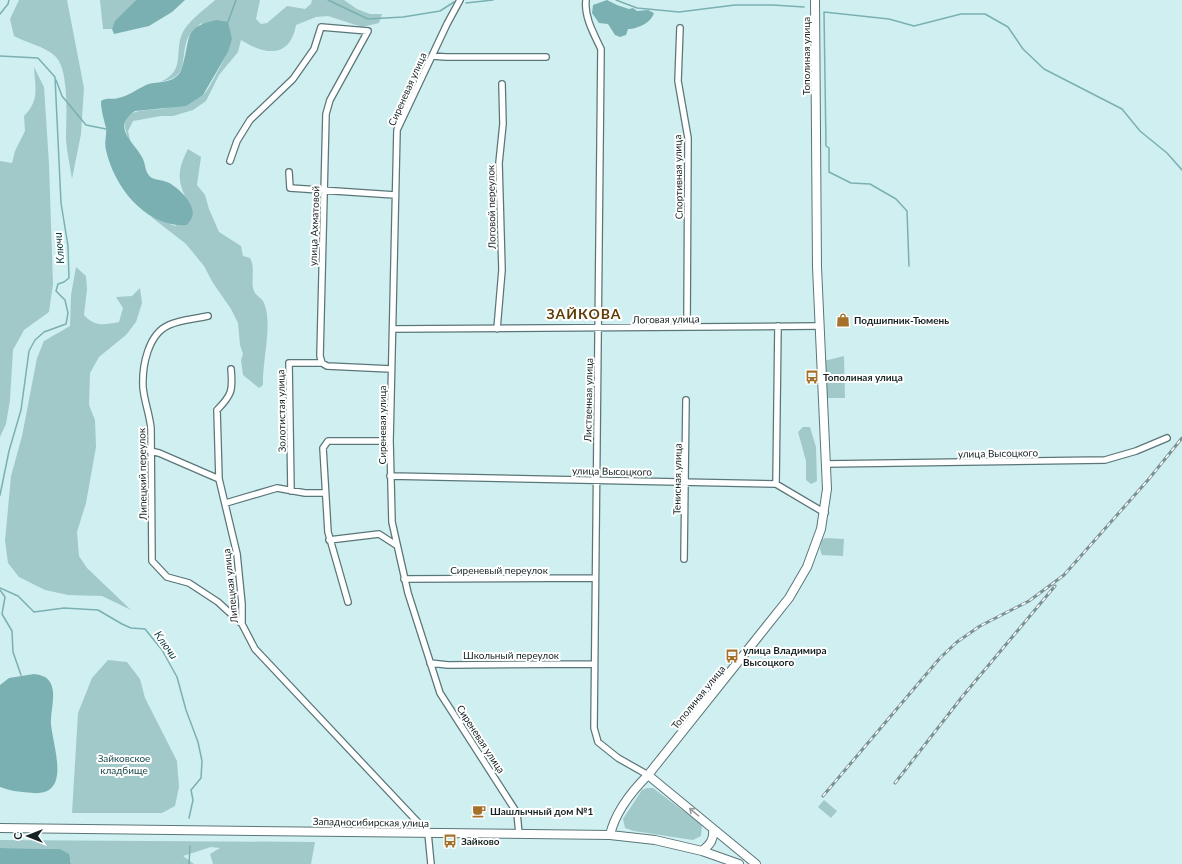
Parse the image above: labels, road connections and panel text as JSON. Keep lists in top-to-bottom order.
{
  "streets": {
    "main road": ["Тополиная улица", "Западносибирская улица"],
    "street": [
      "Сиреневая улица",
      "Спортивная улица",
      "Логовой переулок",
      "улица Ахматовой",
      "Логовая улица",
      "Лиственная улица",
      "Золотистая улица",
      "улица Высоцкого",
      "Липецкий переулок",
      "Тенисная улица",
      "Сиреневый переулок",
      "Липецкая улица",
      "Школьный переулок"
    ]
  },
  "crossings": [
    ["Тополиная улица", "Логовая улица"],
    ["Тополиная улица", "Лиственная улица"],
    ["Тополиная улица", "улица Высоцкого"],
    ["Тополиная улица", "Западносибирская улица"],
    ["Сиреневая улица", "Логовая улица"],
    ["Сиреневая улица", "улица Высоцкого"],
    ["Сиреневая улица", "Сиреневый переулок"],
    ["Сиреневая улица", "Школьный переулок"],
    ["Сиреневая улица", "Западносибирская улица"],
    ["Спортивная улица", "Логовая улица"],
    ["Логовой переулок", "Логовая улица"],
    ["улица Ахматовой", "Золотистая улица"],
    ["Логовая улица", "Лиственная улица"],
    ["Лиственная улица", "улица Высоцкого"],
    ["Лиственная улица", "Сиреневый переулок"],
    ["Лиственная улица", "Школьный переулок"],
    ["улица Высоцкого", "Тенисная улица"],
    ["Липецкий переулок", "Липецкая улица"],
    ["Липецкая улица", "Западносибирская улица"]
  ],
  "districts": ["ЗАЙКОВА"],
  "water": ["Ключи"],
  "parks": ["Зайковское кладбище"],
  "places": {
    "shop": ["Подшипник-Тюмень"],
    "bus stop": ["Тополиная улица", "улица Владимира Высоцкого", "Зайково"],
    "cafe": ["Шашлычный дом №1"]
  },
  "north": "left"
}
